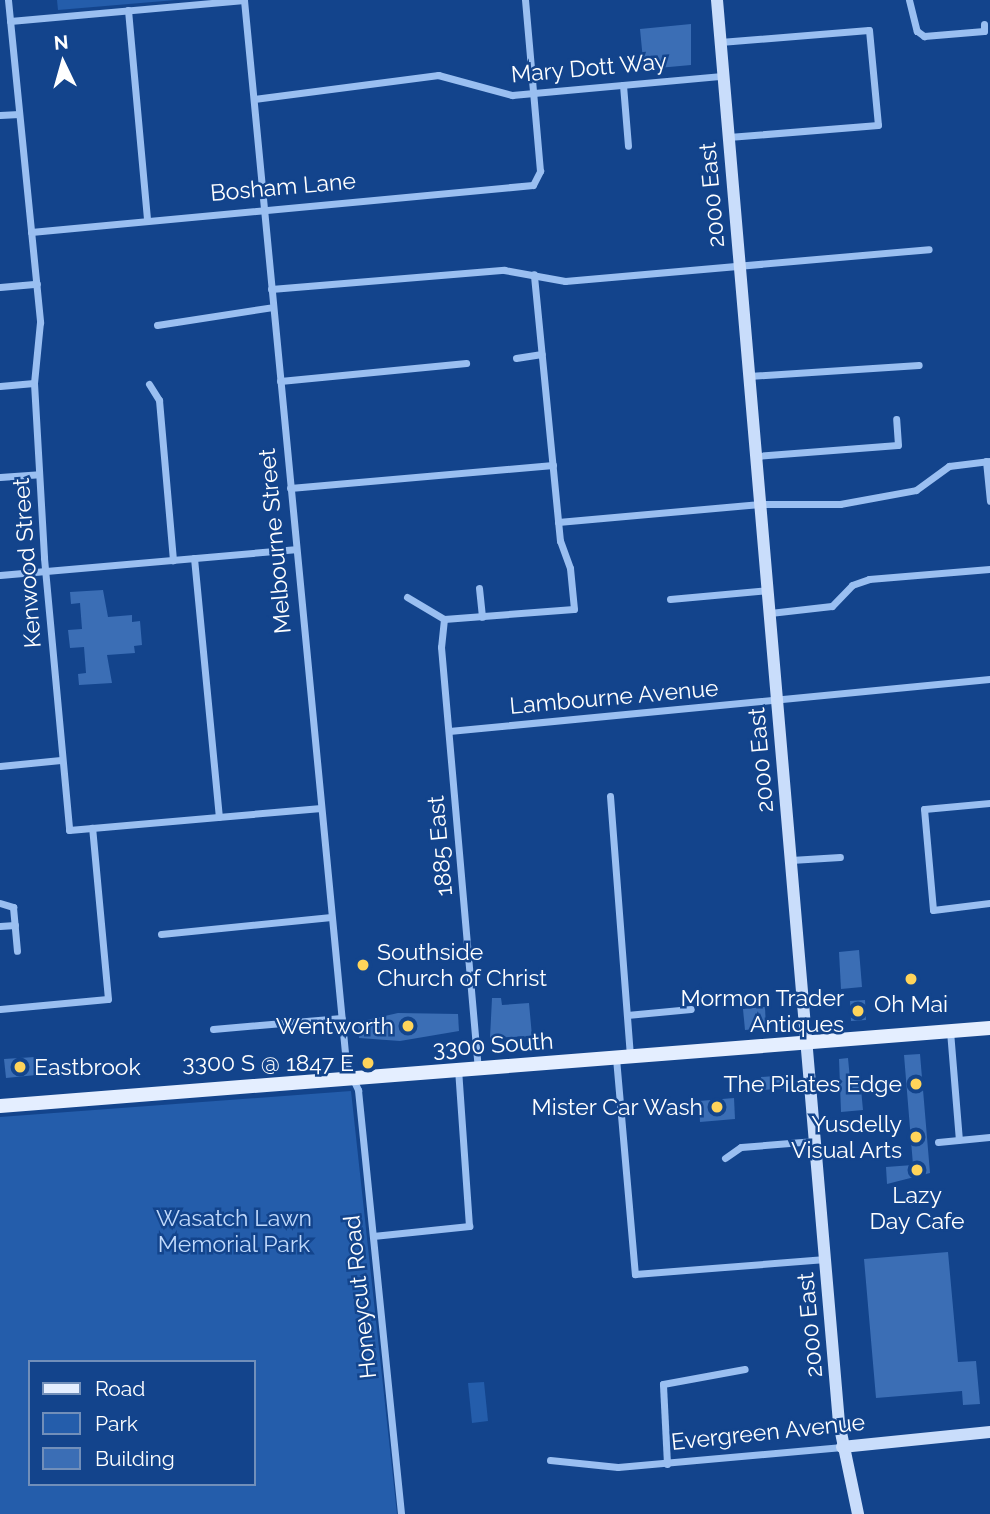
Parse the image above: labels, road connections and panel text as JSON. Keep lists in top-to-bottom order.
{
  "streets": {
    "main road": ["3300 South"],
    "street": [
      "Mary Dott Way",
      "Bosham Lane",
      "2000 East",
      "Melbourne Street",
      "Kenwood Street",
      "Lambourne Avenue",
      "1885 East",
      "Honeycut Road",
      "Evergreen Avenue"
    ]
  },
  "crossings": [
    ["Mary Dott Way", "Bosham Lane"],
    ["Mary Dott Way", "2000 East"],
    ["Mary Dott Way", "Melbourne Street"],
    ["Bosham Lane", "Melbourne Street"],
    ["Bosham Lane", "Kenwood Street"],
    ["2000 East", "Lambourne Avenue"],
    ["2000 East", "3300 South"],
    ["2000 East", "Evergreen Avenue"],
    ["Melbourne Street", "3300 South"],
    ["Melbourne Street", "Honeycut Road"],
    ["Lambourne Avenue", "1885 East"],
    ["1885 East", "3300 South"],
    ["3300 South", "Honeycut Road"]
  ],
  "parks": ["Wasatch Lawn Memorial Park"],
  "places": [
    "Southside Church of Christ",
    "Oh Mai",
    "Mormon Trader Antiques",
    "Wentworth",
    "3300 S @ 1847 E",
    "Eastbrook",
    "The Pilates Edge",
    "Mister Car Wash",
    "Yusdelly Visual Arts",
    "Lazy Day Cafe"
  ],
  "legend": ["Road", "Park", "Building"],
  "north": "top"
}
